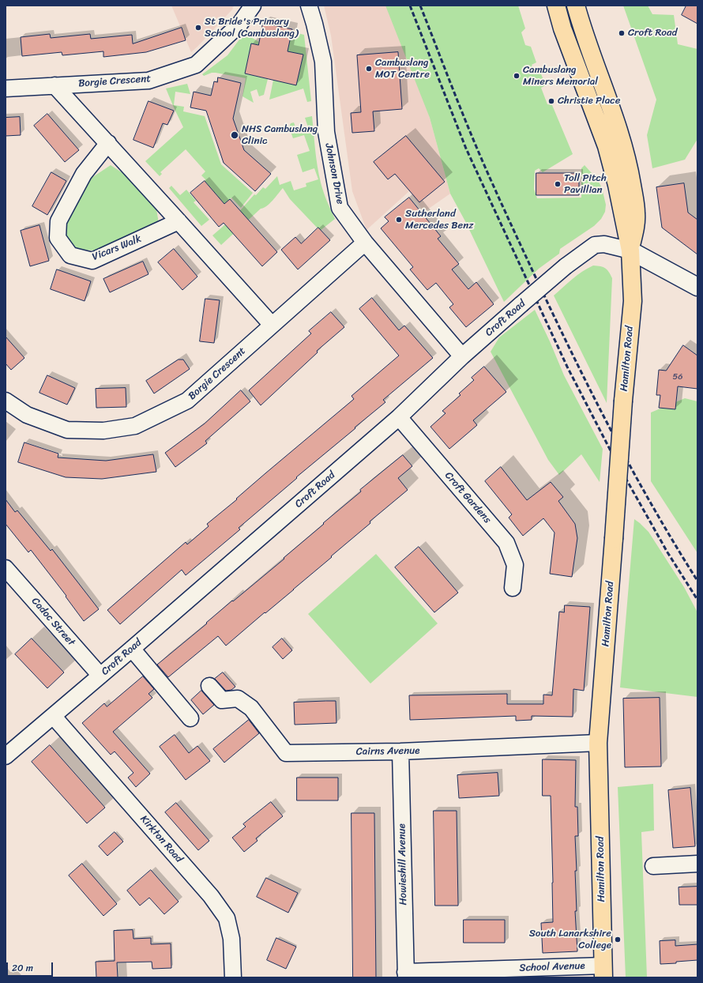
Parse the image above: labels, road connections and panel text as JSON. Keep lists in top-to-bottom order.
{
  "streets": {
    "main road": ["Hamilton Road"],
    "street": [
      "Borgie Crescent",
      "Johnson Drive",
      "Vicars Walk",
      "Croft Road",
      "Croft Gardens",
      "Cadoc Street",
      "Cairns Avenue",
      "Kirkton Road",
      "Howieshill Avenue",
      "School Avenue"
    ]
  },
  "crossings": [
    ["Borgie Crescent", "Johnson Drive"],
    ["Johnson Drive", "Croft Road"],
    ["Croft Road", "Hamilton Road"],
    ["Croft Road", "Croft Gardens"],
    ["Croft Road", "Cadoc Street"],
    ["Croft Road", "Kirkton Road"],
    ["Hamilton Road", "Cairns Avenue"],
    ["Hamilton Road", "School Avenue"],
    ["Cairns Avenue", "Howieshill Avenue"],
    ["Howieshill Avenue", "School Avenue"]
  ],
  "places": [
    "St Bride's Primary School (Cambuslang)",
    "Croft Road",
    "Cambuslang MOT Centre",
    "Cambuslang Miners Memorial",
    "Christie Place",
    "NHS Cambuslang Clinic",
    "Toll Pitch Pavillian",
    "Sutherland Mercedes Benz",
    "South Lanarkshire College"
  ],
  "house_numbers": ["56"],
  "scale_bar": "20 m"
}
